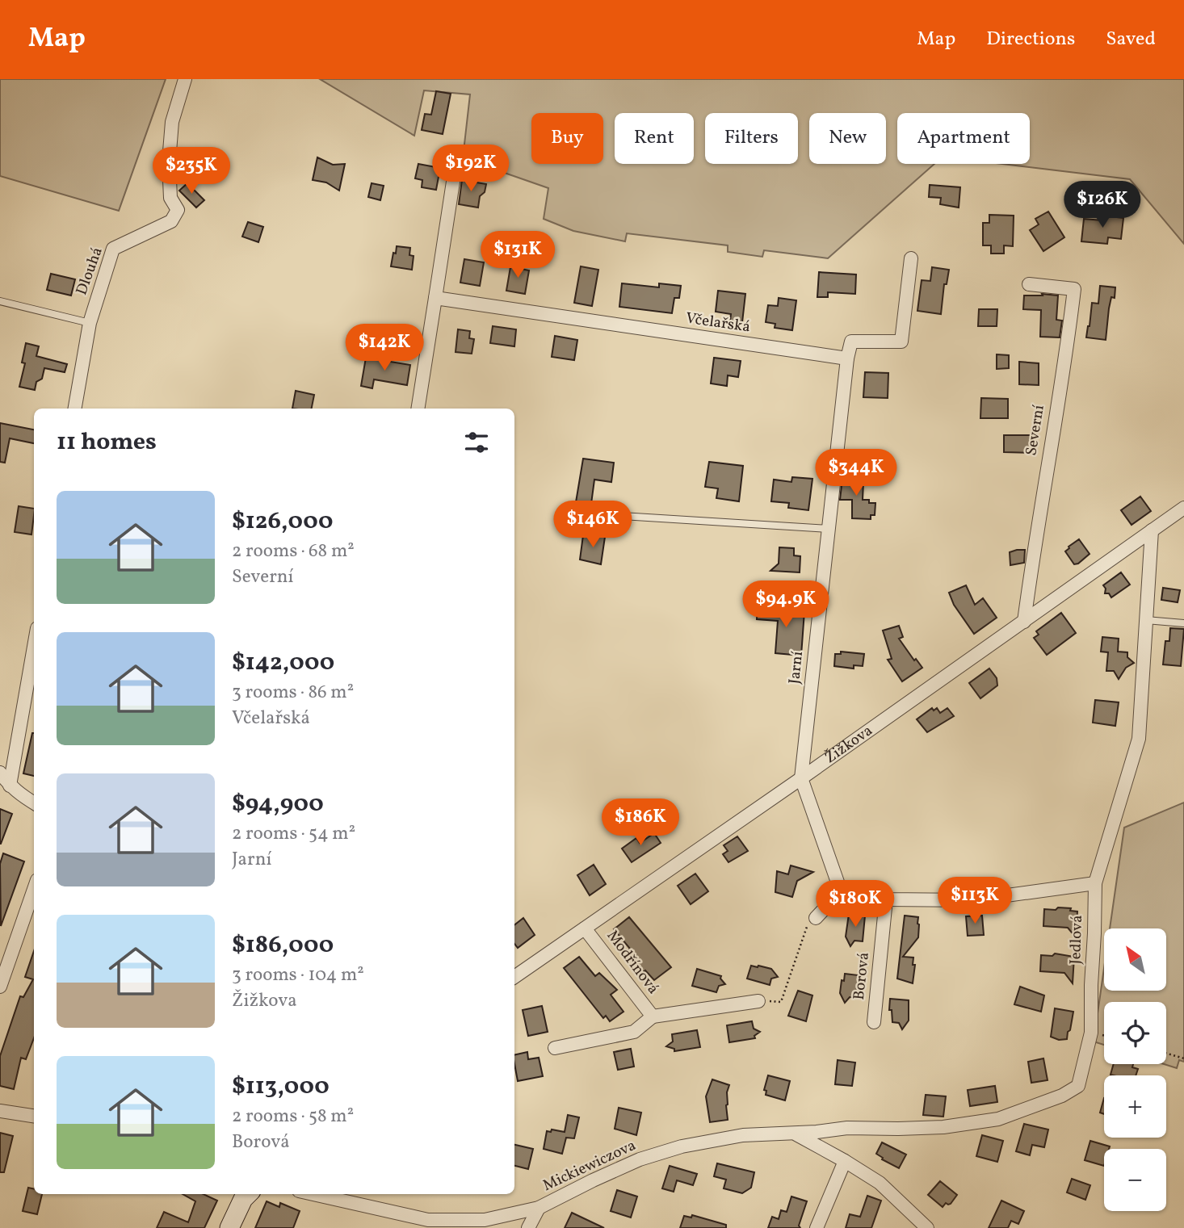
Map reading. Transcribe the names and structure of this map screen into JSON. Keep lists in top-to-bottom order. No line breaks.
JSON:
{"streets":{"street":["Dlouhá","Včelařská","Severní","Jarní","Žižkova","Jedlová","Modřínová","Borová","Mickiewiczova"]},"crossings":[["Včelařská","Jarní"],["Severní","Žižkova"],["Jarní","Žižkova"],["Žižkova","Jedlová"],["Žižkova","Modřínová"],["Jedlová","Mickiewiczova"]],"north":"top left","page":{"header":"Map","nav":["Map","Directions","Saved"],"chip":["Buy","Rent","Filters","New","Apartment"],"price":["$192K","$235K","$126K","$131K","$142K","$344K","$146K","$94.9K","$186K","$113K","$180K"],"heading":"11 homes","list":[{"name":"$126,000","note":"2 rooms · 68 m² · Severní"},{"name":"$142,000","note":"3 rooms · 86 m² · Včelařská"},{"name":"$94,900","note":"2 rooms · 54 m² · Jarní"},{"name":"$186,000","note":"3 rooms · 104 m² · Žižkova"},{"name":"$113,000","note":"2 rooms · 58 m² · Borová"}],"map_buttons":["+","−"]}}
